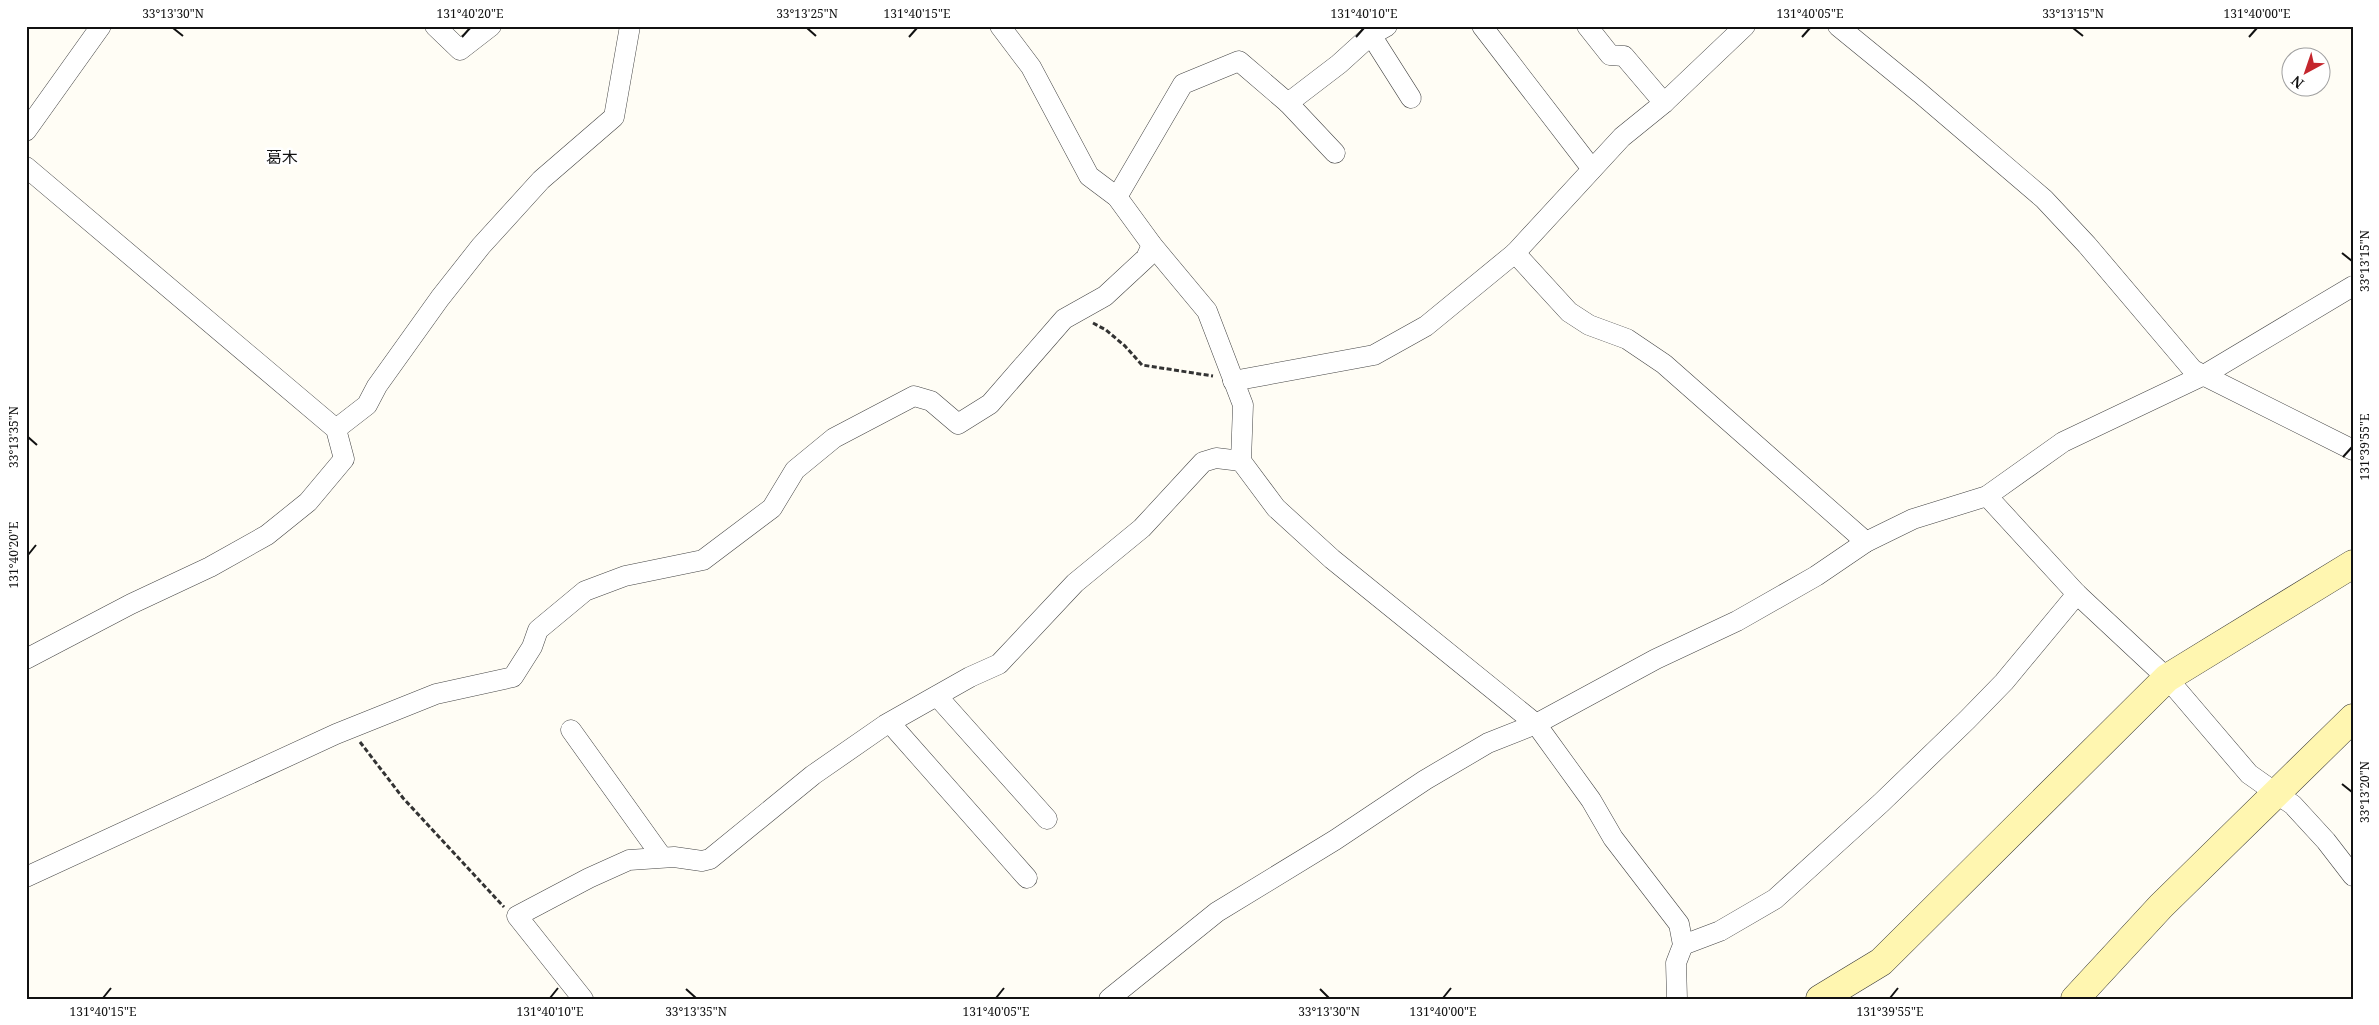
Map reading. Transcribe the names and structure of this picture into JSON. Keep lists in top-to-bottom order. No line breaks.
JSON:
{"districts":["葛木"],"north":"bottom left","coordinates":["33°13'30\"N","131°40'20\"E","33°13'25\"N","131°40'15\"E","131°40'10\"E","131°40'05\"E","33°13'15\"N","131°40'00\"E","33°13'35\"N","131°39'55\"E","33°13'20\"N"]}
